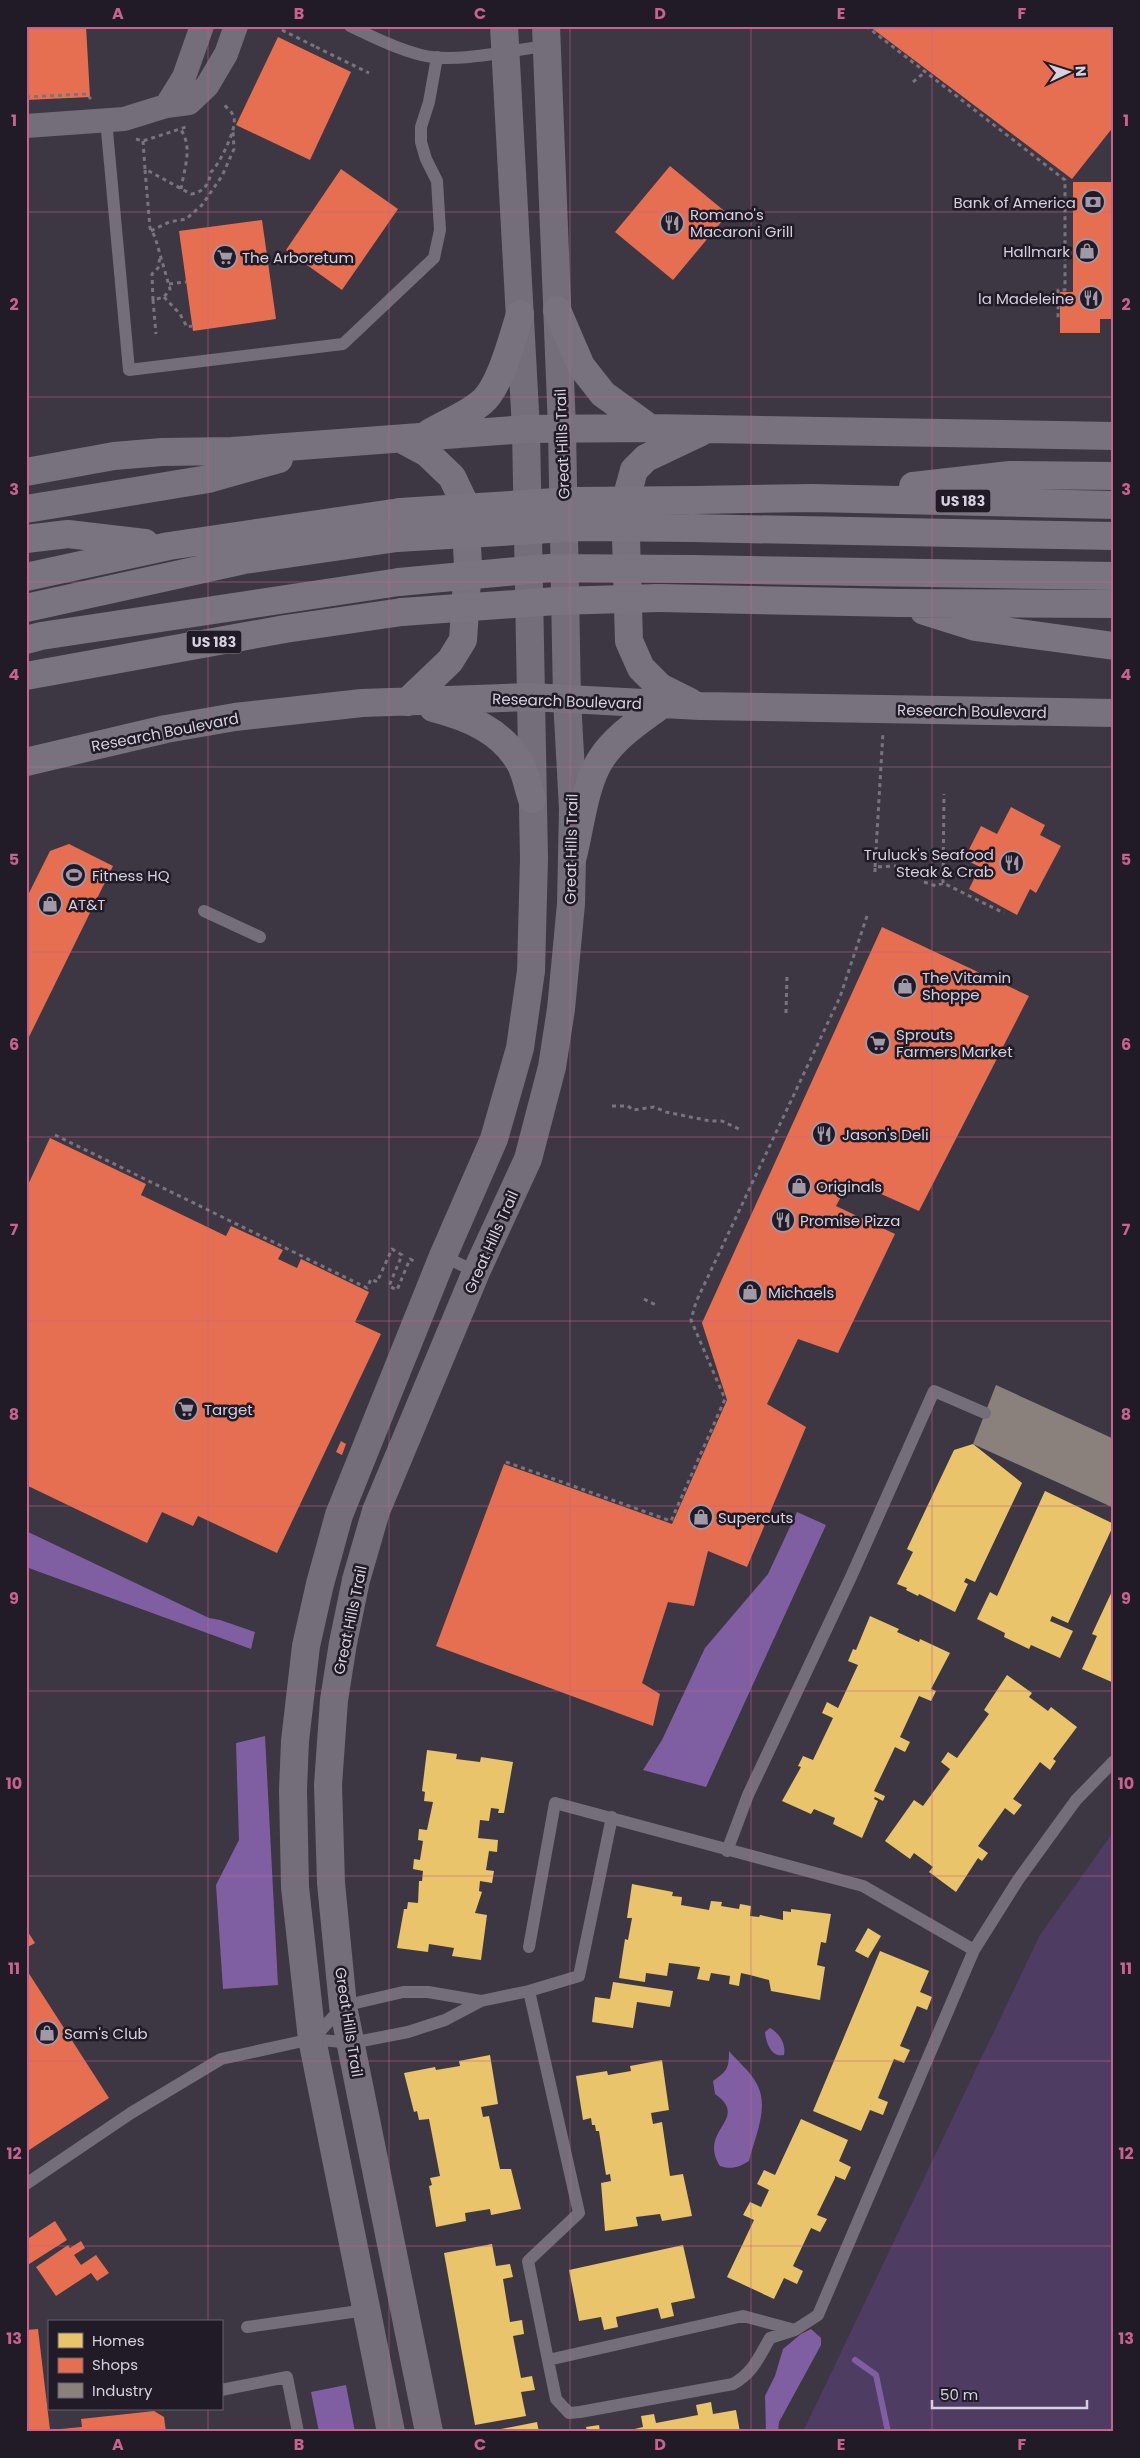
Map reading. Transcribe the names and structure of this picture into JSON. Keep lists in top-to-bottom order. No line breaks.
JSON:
{"streets":{"highway":["US 183"],"main road":["Research Boulevard"],"street":["Great Hills Trail"]},"crossings":[["Great Hills Trail","Research Boulevard"]],"places":{"bank":["Bank of America"],"restaurant":["Romano's Macaroni Grill","la Madeleine","Truluck's Seafood Steak & Crab","Jason's Deli","Promise Pizza"],"shop":["Hallmark","AT&T","The Vitamin Shoppe","Originals","Michaels","Supercuts","Sam's Club"],"supermarket":["The Arboretum","Sprouts Farmers Market","Target"],"sports":["Fitness HQ"]},"legend":["Homes","Shops","Industry"],"scale_bar":"50 m","north":"right","grid":{"columns":["A","B","C","D","E","F"],"rows":["1","2","3","4","5","6","7","8","9","10","11","12","13"]}}
